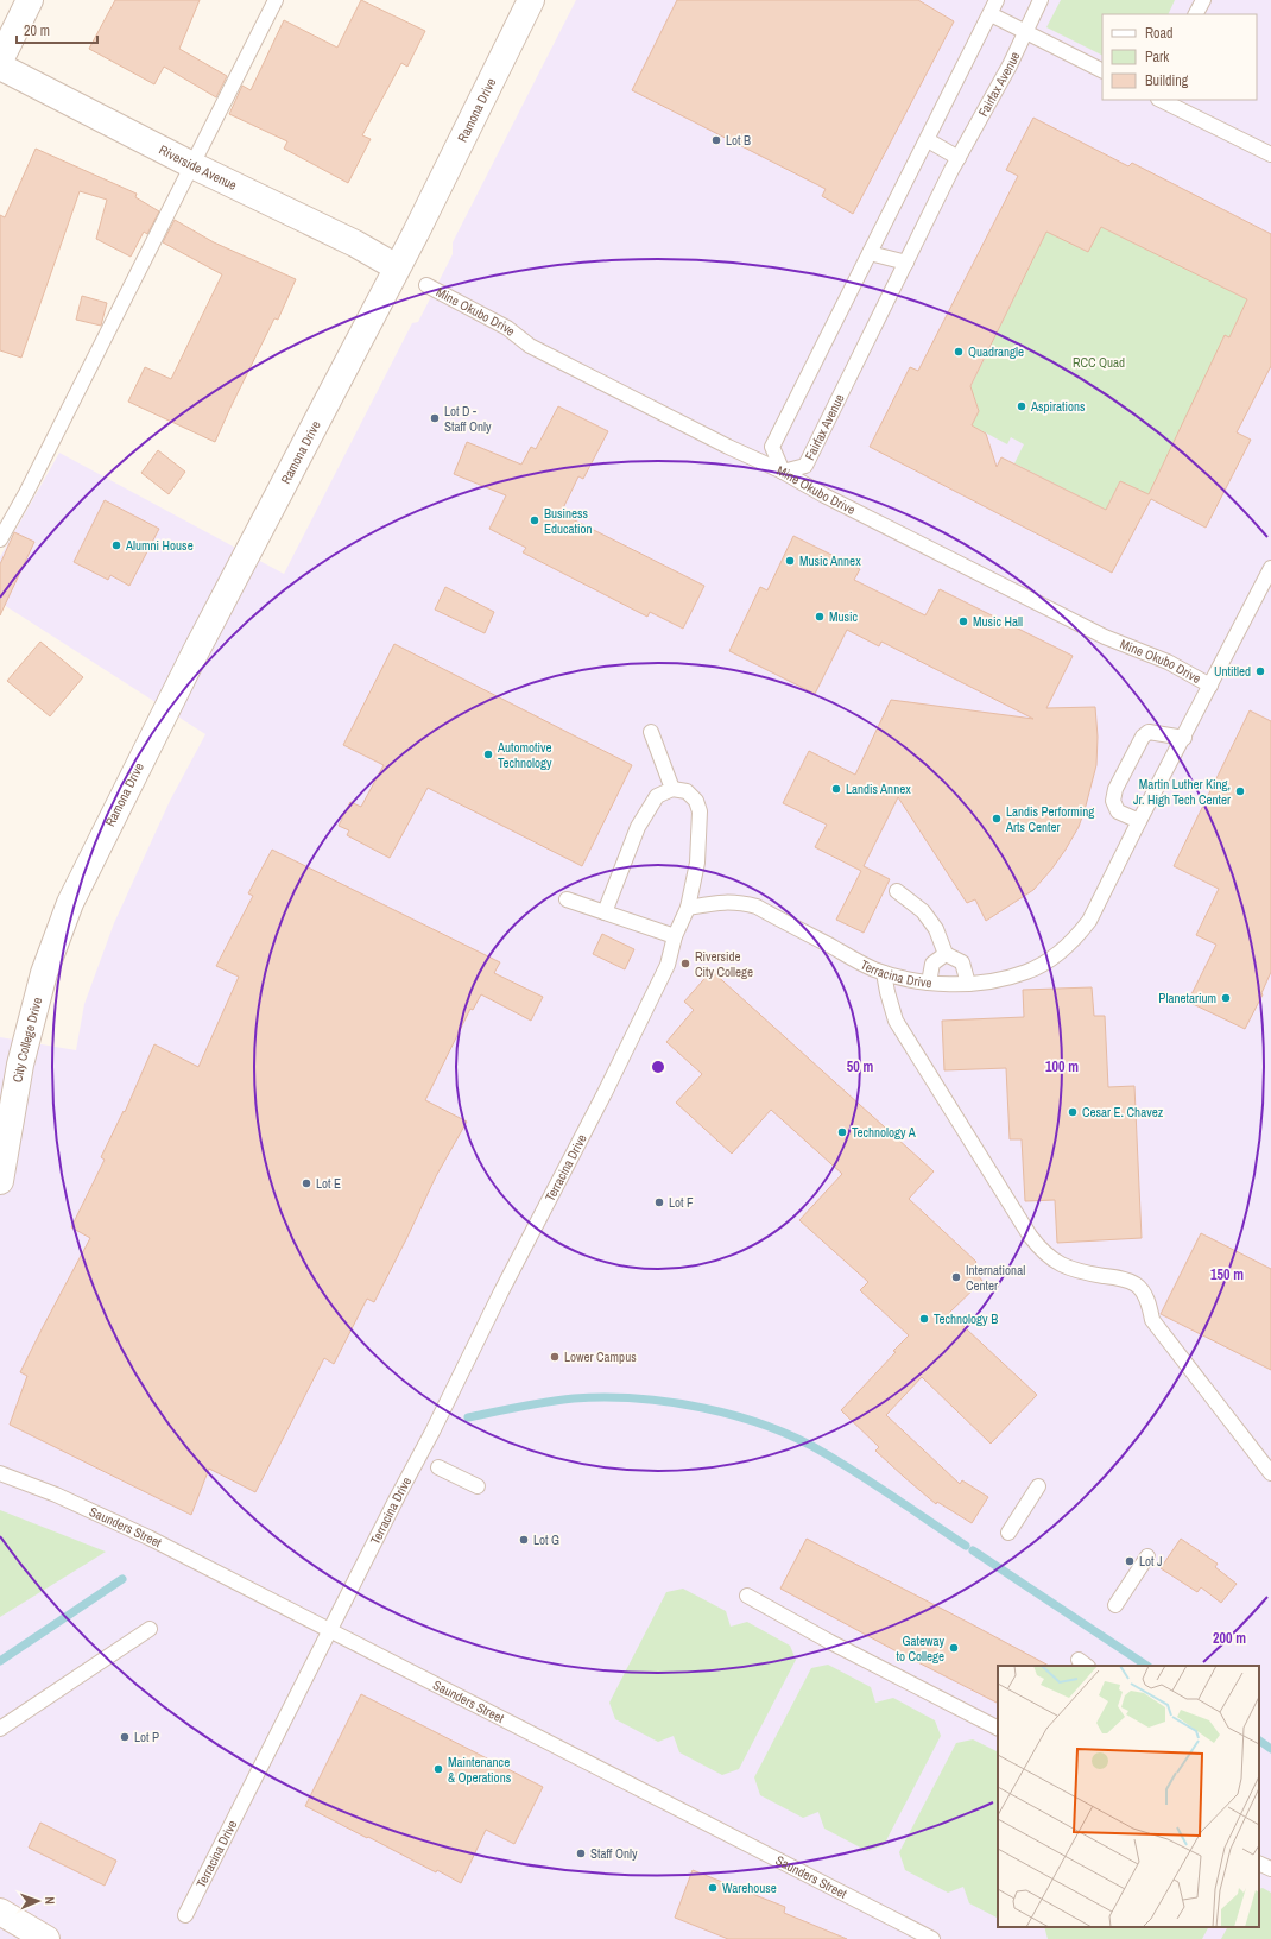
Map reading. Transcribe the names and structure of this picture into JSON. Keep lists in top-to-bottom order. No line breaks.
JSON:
{"streets":{"street":["Ramona Drive","Riverside Avenue","City College Drive"],"lane":["Fairfax Avenue","Mine Okubo Drive","Terracina Drive","Saunders Street"]},"crossings":[["Fairfax Avenue","Mine Okubo Drive"],["Ramona Drive","Riverside Avenue"],["Ramona Drive","City College Drive"],["Mine Okubo Drive","Terracina Drive"],["Terracina Drive","Saunders Street"]],"parks":["RCC Quad"],"places":["Lot B","Quadrangle","Aspirations","Lot D - Staff Only","Business Education","Alumni House","Music Annex","Music","Music Hall","Untitled","Automotive Technology","Landis Annex","Martin Luther King, Jr. High Tech Center","Landis Performing Arts Center","Riverside City College","Planetarium","Cesar E. Chavez","Technology A","Lot E","Lot F","International Center","Technology B","Lower Campus","Lot G","Lot J","Gateway to College","Lot P","Maintenance & Operations","Staff Only","Warehouse"],"legend":["Road","Park","Building"],"scale_bar":"20 m","north":"right","rings":["50 m","100 m","150 m","200 m"]}
